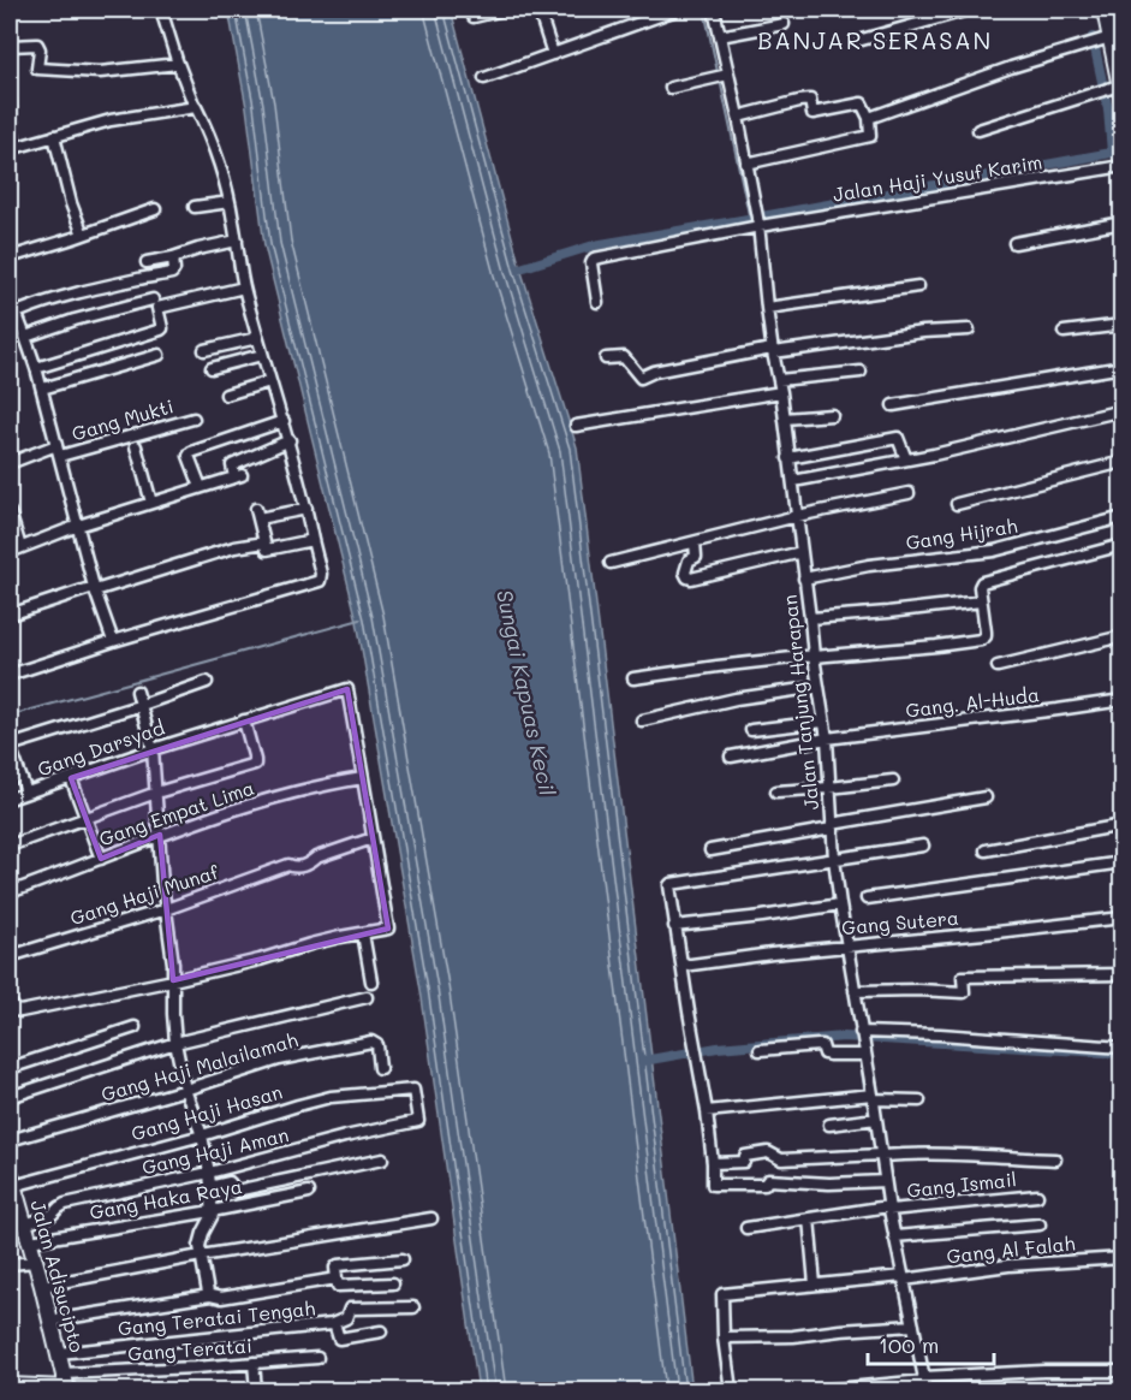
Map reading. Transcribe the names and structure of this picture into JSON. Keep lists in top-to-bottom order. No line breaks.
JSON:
{"streets":{"main road":["Jalan Adisucipto"],"street":["Jalan Haji Yusuf Karim","Gang Mukti","Gang Hijrah","Jalan Tanjung Harapan","Gang. Al-Huda","Gang Darsyad","Gang Empat Lima","Gang Haji Munaf","Gang Sutera","Gang Haji Malailamah","Gang Haji Hasan","Gang Haji Aman","Gang Ismail","Gang Haka Raya","Gang Al Falah","Gang Teratai Tengah","Gang Teratai"]},"crossings":[["Jalan Haji Yusuf Karim","Jalan Tanjung Harapan"],["Gang Hijrah","Jalan Tanjung Harapan"],["Jalan Tanjung Harapan","Gang. Al-Huda"],["Jalan Tanjung Harapan","Gang Sutera"],["Jalan Tanjung Harapan","Gang Ismail"],["Jalan Tanjung Harapan","Gang Al Falah"],["Gang Darsyad","Gang Empat Lima"],["Gang Haji Hasan","Gang Haji Aman"],["Gang Haji Hasan","Jalan Adisucipto"],["Gang Haji Aman","Jalan Adisucipto"],["Gang Haka Raya","Jalan Adisucipto"],["Jalan Adisucipto","Gang Teratai Tengah"],["Jalan Adisucipto","Gang Teratai"]],"districts":["BANJAR SERASAN"],"water":["Sungai Kapuas Kecil"],"scale_bar":"100 m"}
